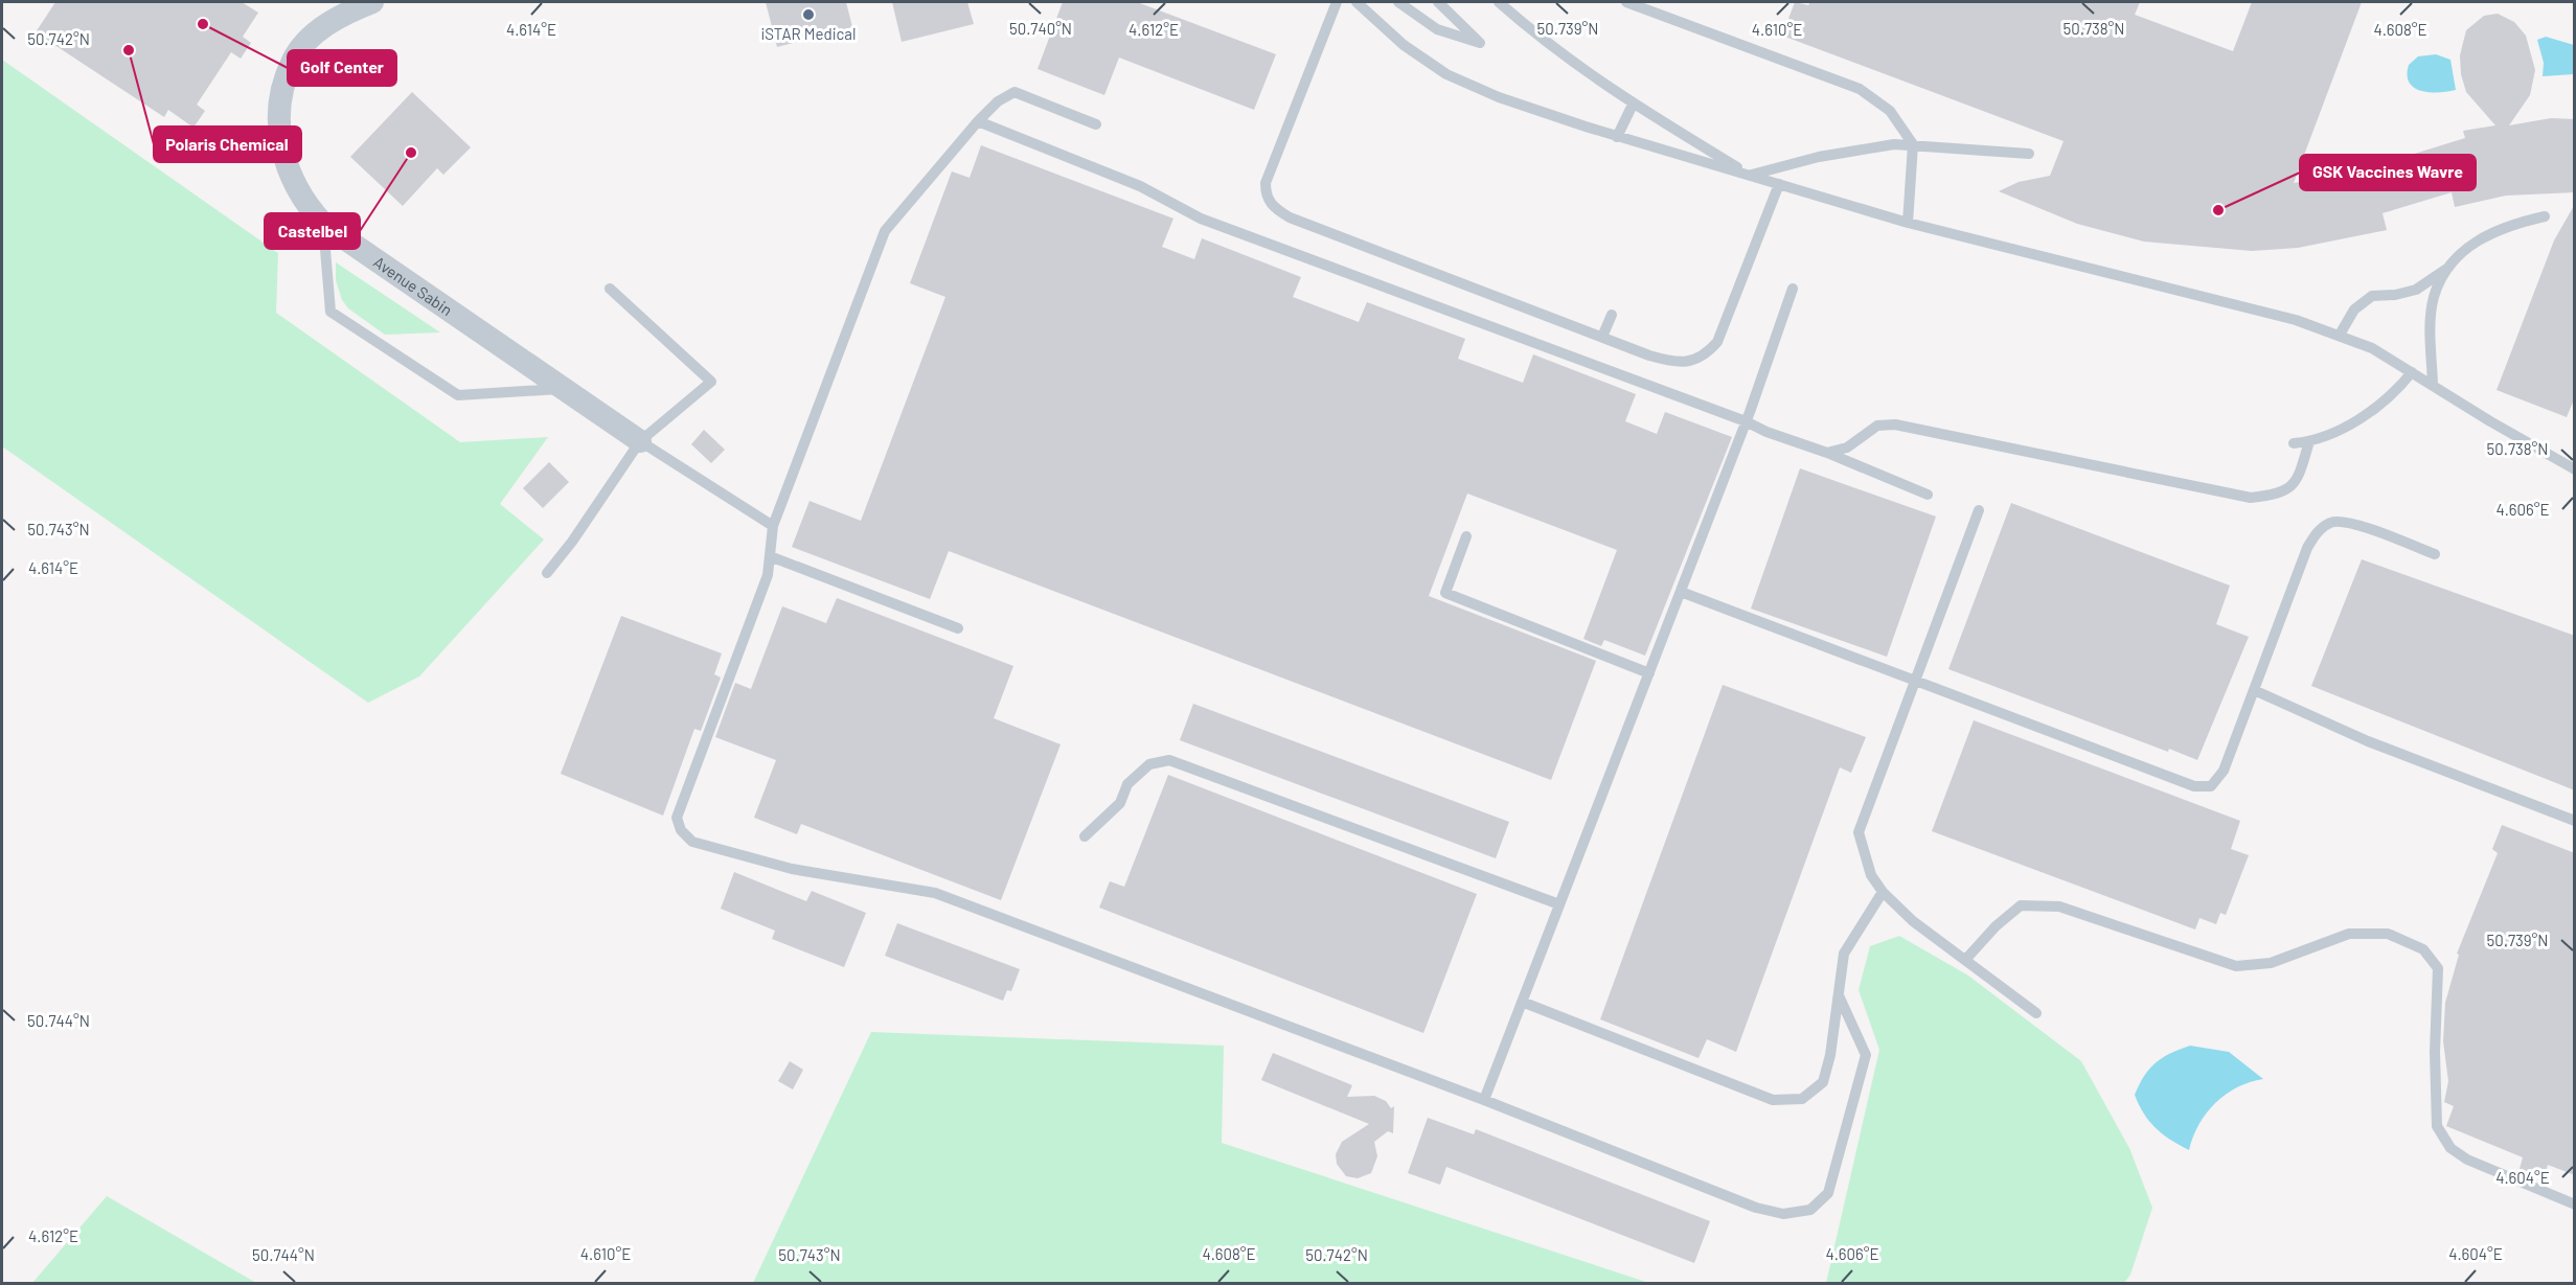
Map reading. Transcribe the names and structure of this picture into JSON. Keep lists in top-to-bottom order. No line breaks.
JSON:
{"streets":{"street":["Avenue Sabin"]},"places":["iSTAR Medical","Golf Center","Polaris Chemical","Castelbel","GSK Vaccines Wavre"],"coordinates":["50.740°N","50.739°N","50.738°N","4.614°E","4.612°E","4.610°E","4.608°E","50.742°N","4.606°E","50.743°N","50.744°N","4.604°E"]}
